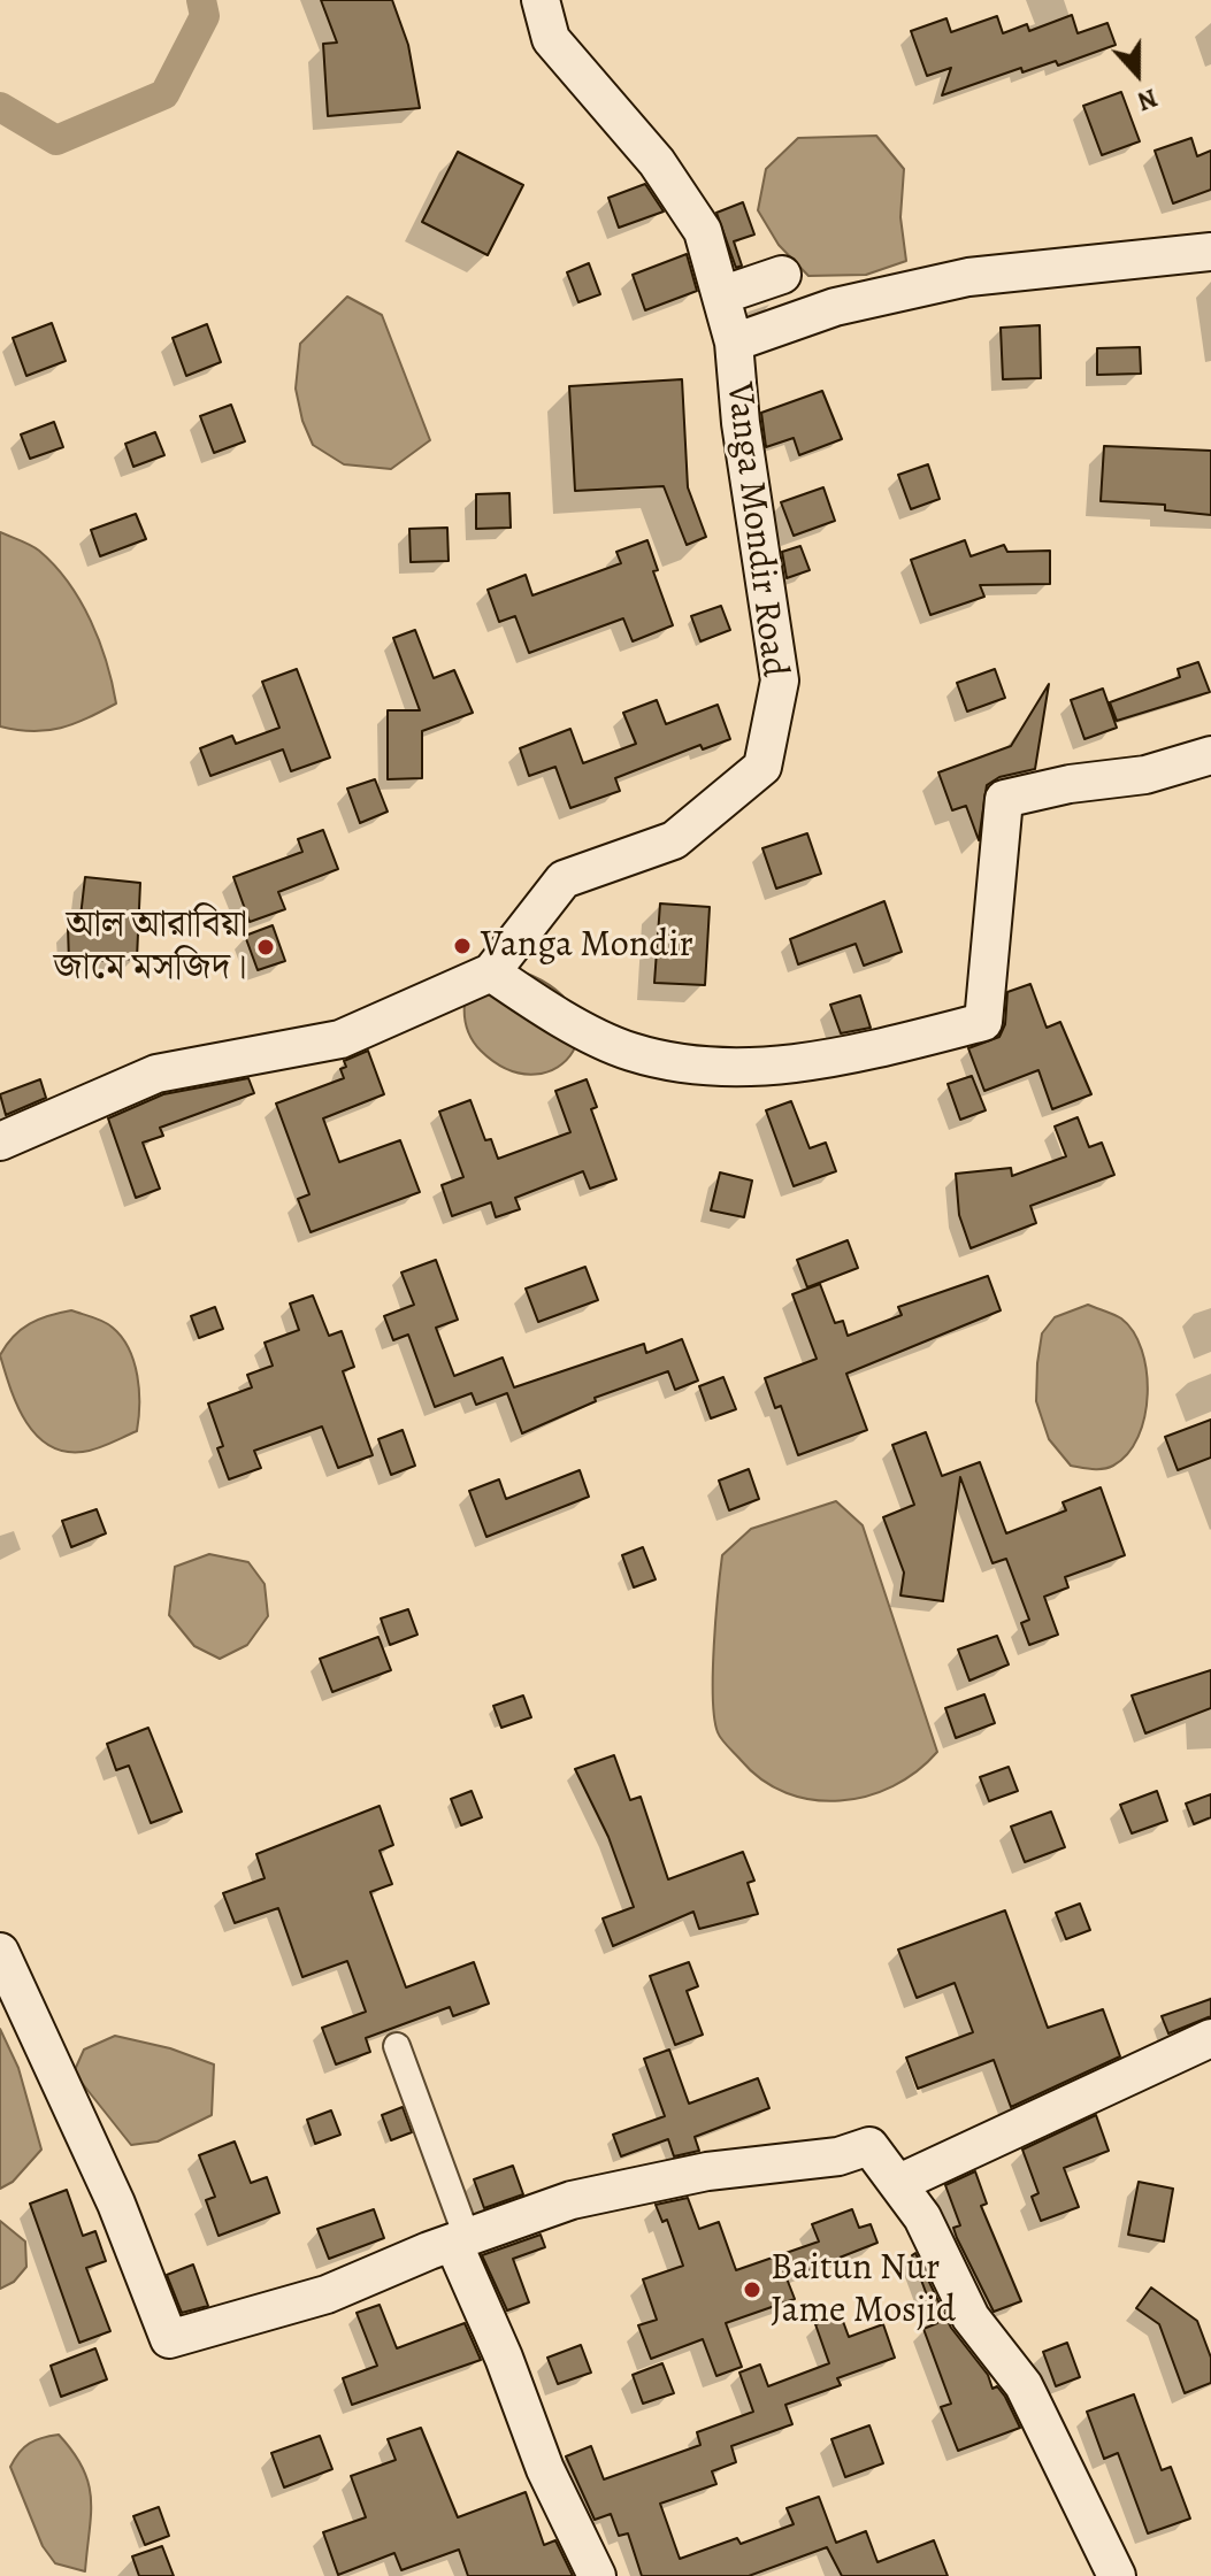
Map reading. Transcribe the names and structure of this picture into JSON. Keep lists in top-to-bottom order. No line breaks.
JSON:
{"streets":{"street":["Vanga Mondir Road"]},"places":["Vanga Mondir","আল আরাবিয়া জামে মসজিদ।","Baitun Nur Jame Mosjid"],"north":"bottom"}
